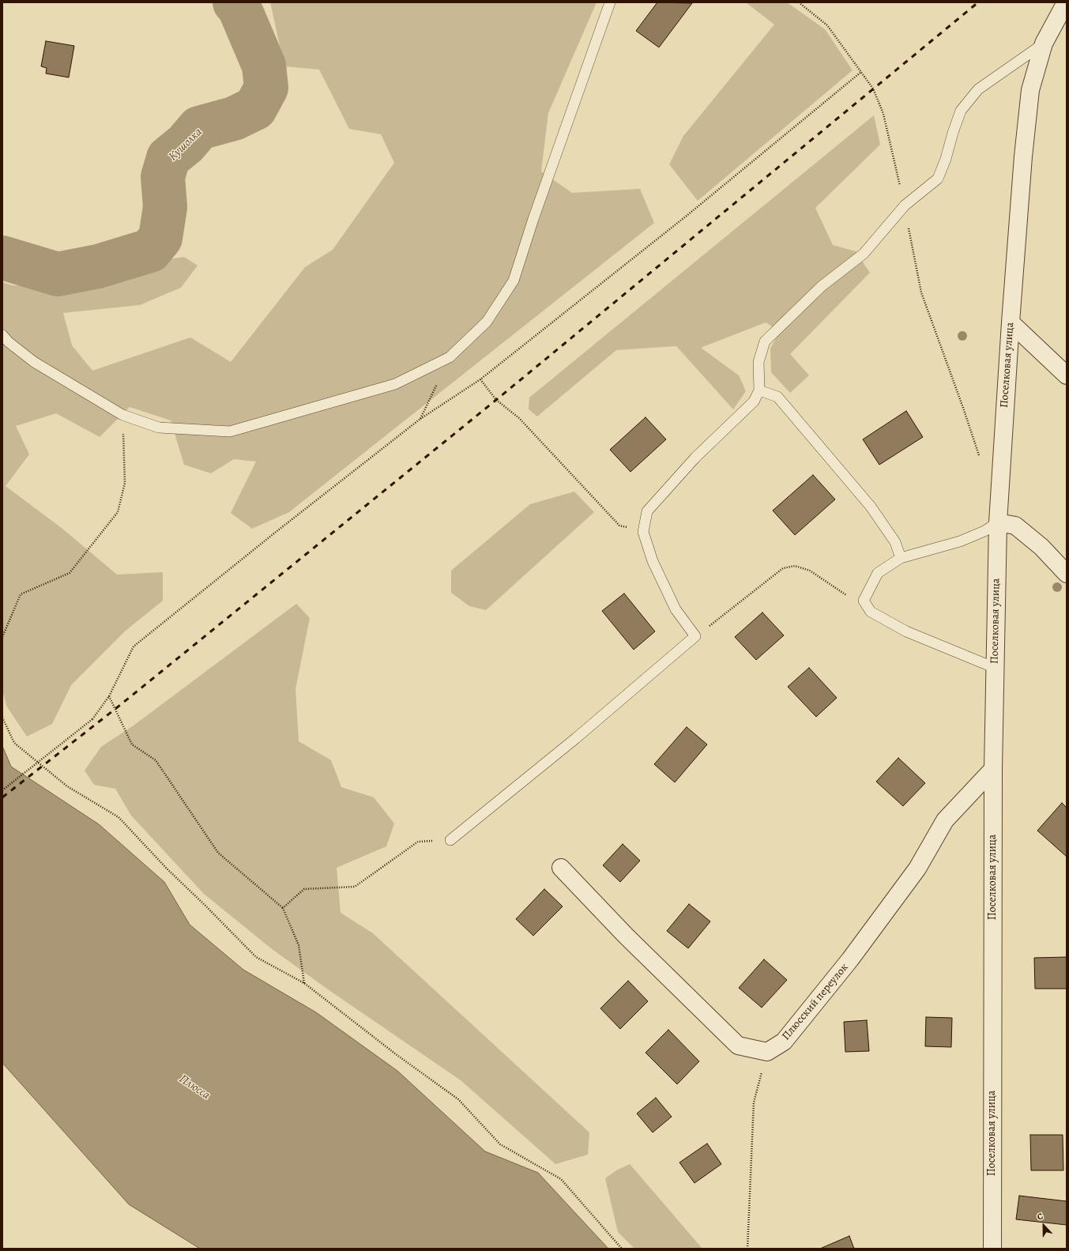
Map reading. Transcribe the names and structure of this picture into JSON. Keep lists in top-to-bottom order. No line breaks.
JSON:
{"streets":{"street":["Поселковая улица","Плюсский переулок"]},"crossings":[["Поселковая улица","Плюсский переулок"]],"water":["Кушолка","Плюсса"],"north":"top"}
